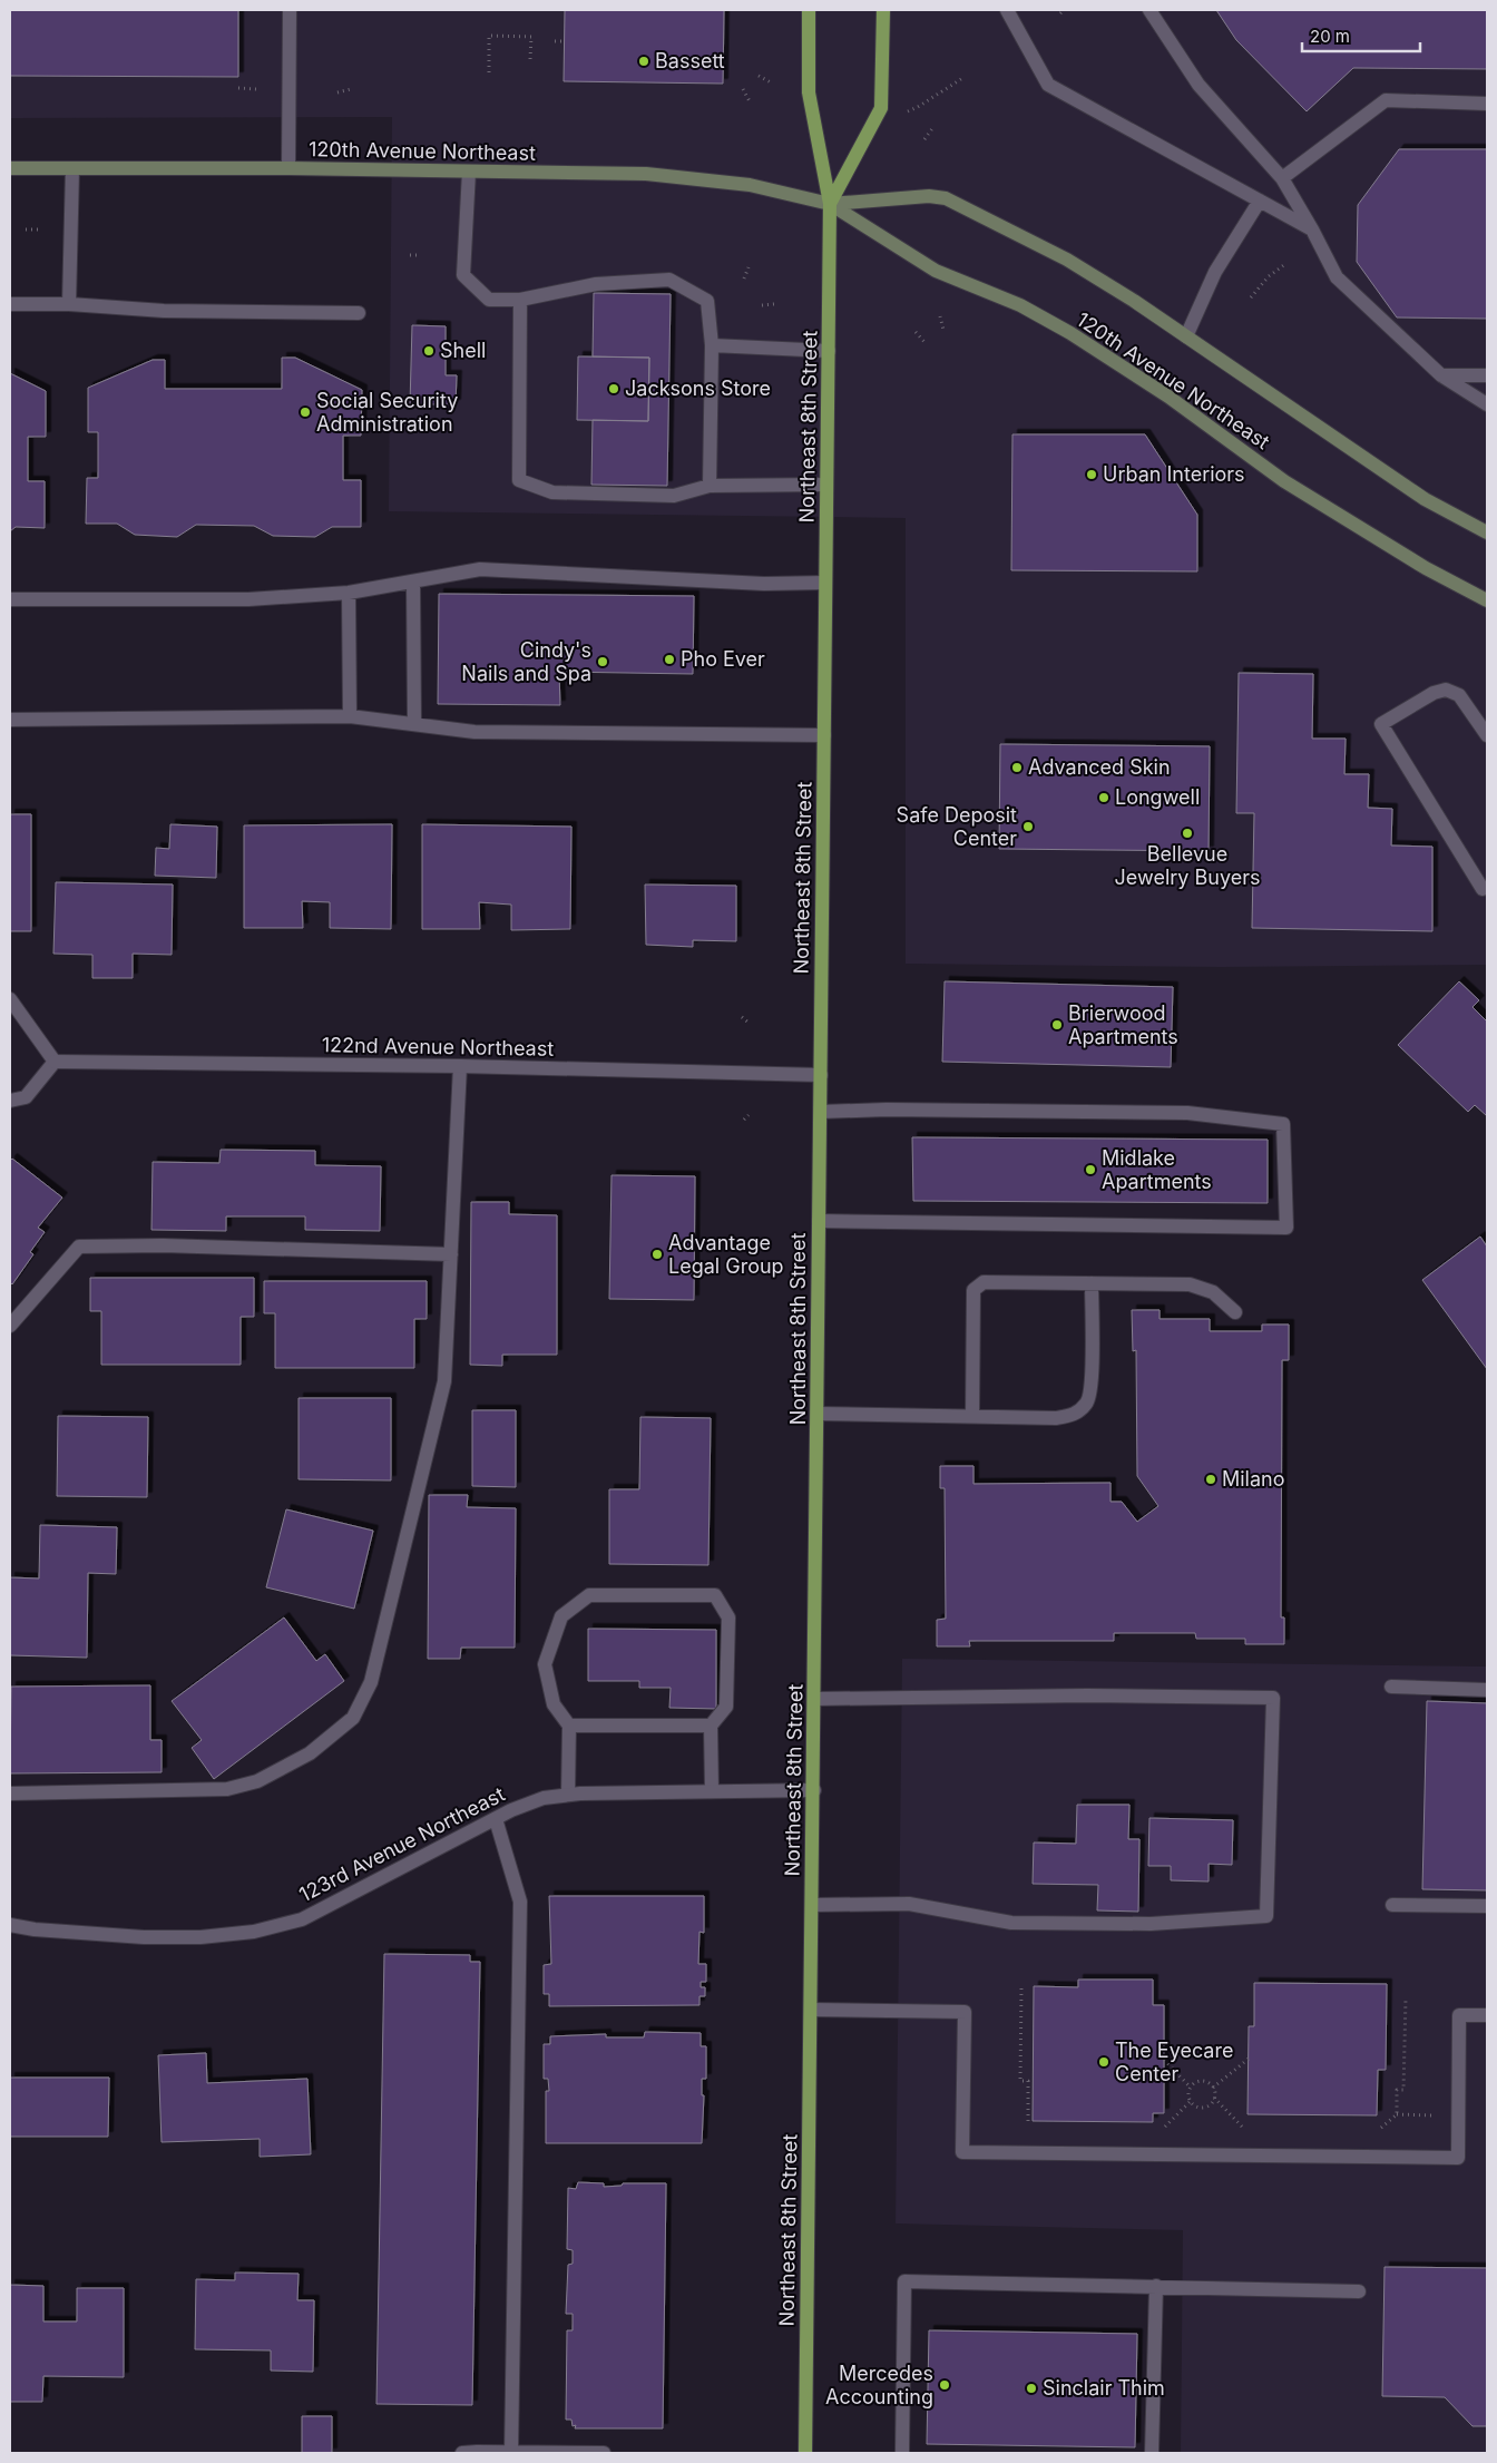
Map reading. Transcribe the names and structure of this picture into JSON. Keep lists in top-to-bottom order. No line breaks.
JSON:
{"streets":{"main road":["120th Avenue Northeast","Northeast 8th Street"],"street":["122nd Avenue Northeast","123rd Avenue Northeast"]},"crossings":[["120th Avenue Northeast","Northeast 8th Street"],["Northeast 8th Street","122nd Avenue Northeast"],["Northeast 8th Street","123rd Avenue Northeast"]],"places":["Bassett","Shell","Jacksons Store","Social Security Administration","Urban Interiors","Pho Ever","Cindy's Nails and Spa","Advanced Skin","Longwell","Safe Deposit Center","Bellevue Jewelry Buyers","Brierwood Apartments","Midlake Apartments","Advantage Legal Group","Milano","The Eyecare Center","Mercedes Accounting","Sinclair Thim"],"scale_bar":"20 m"}
